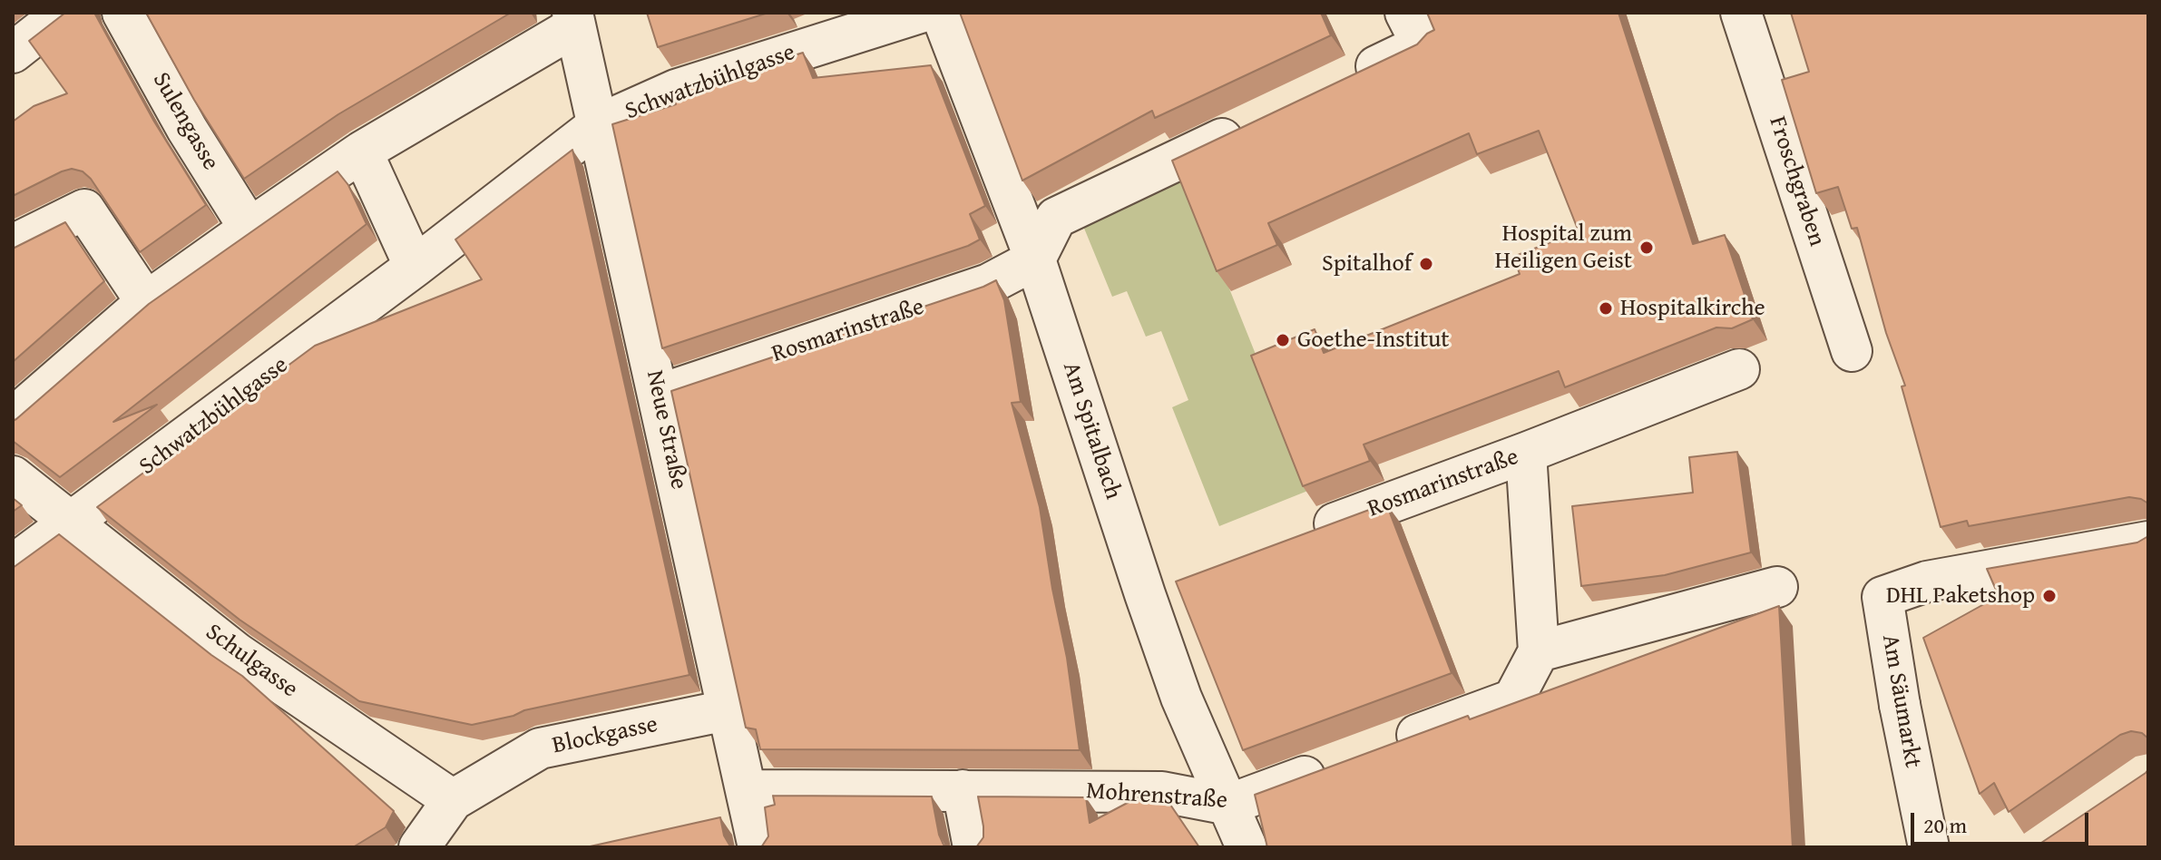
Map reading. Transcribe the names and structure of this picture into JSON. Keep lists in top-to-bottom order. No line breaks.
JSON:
{"streets":{"street":["Schwatzbühlgasse","Sulengasse","Froschgraben","Rosmarinstraße","Neue Straße","Am Spitalbach","Schulgasse","Am Säumarkt","Blockgasse","Mohrenstraße"]},"crossings":[["Schwatzbühlgasse","Neue Straße"],["Schwatzbühlgasse","Schulgasse"],["Rosmarinstraße","Neue Straße"],["Rosmarinstraße","Am Spitalbach"],["Neue Straße","Blockgasse"],["Neue Straße","Mohrenstraße"],["Am Spitalbach","Mohrenstraße"],["Schulgasse","Blockgasse"]],"places":["Hospital zum Heiligen Geist","Spitalhof","Hospitalkirche","Goethe-Institut","DHL Paketshop"],"scale_bar":"20 m"}
